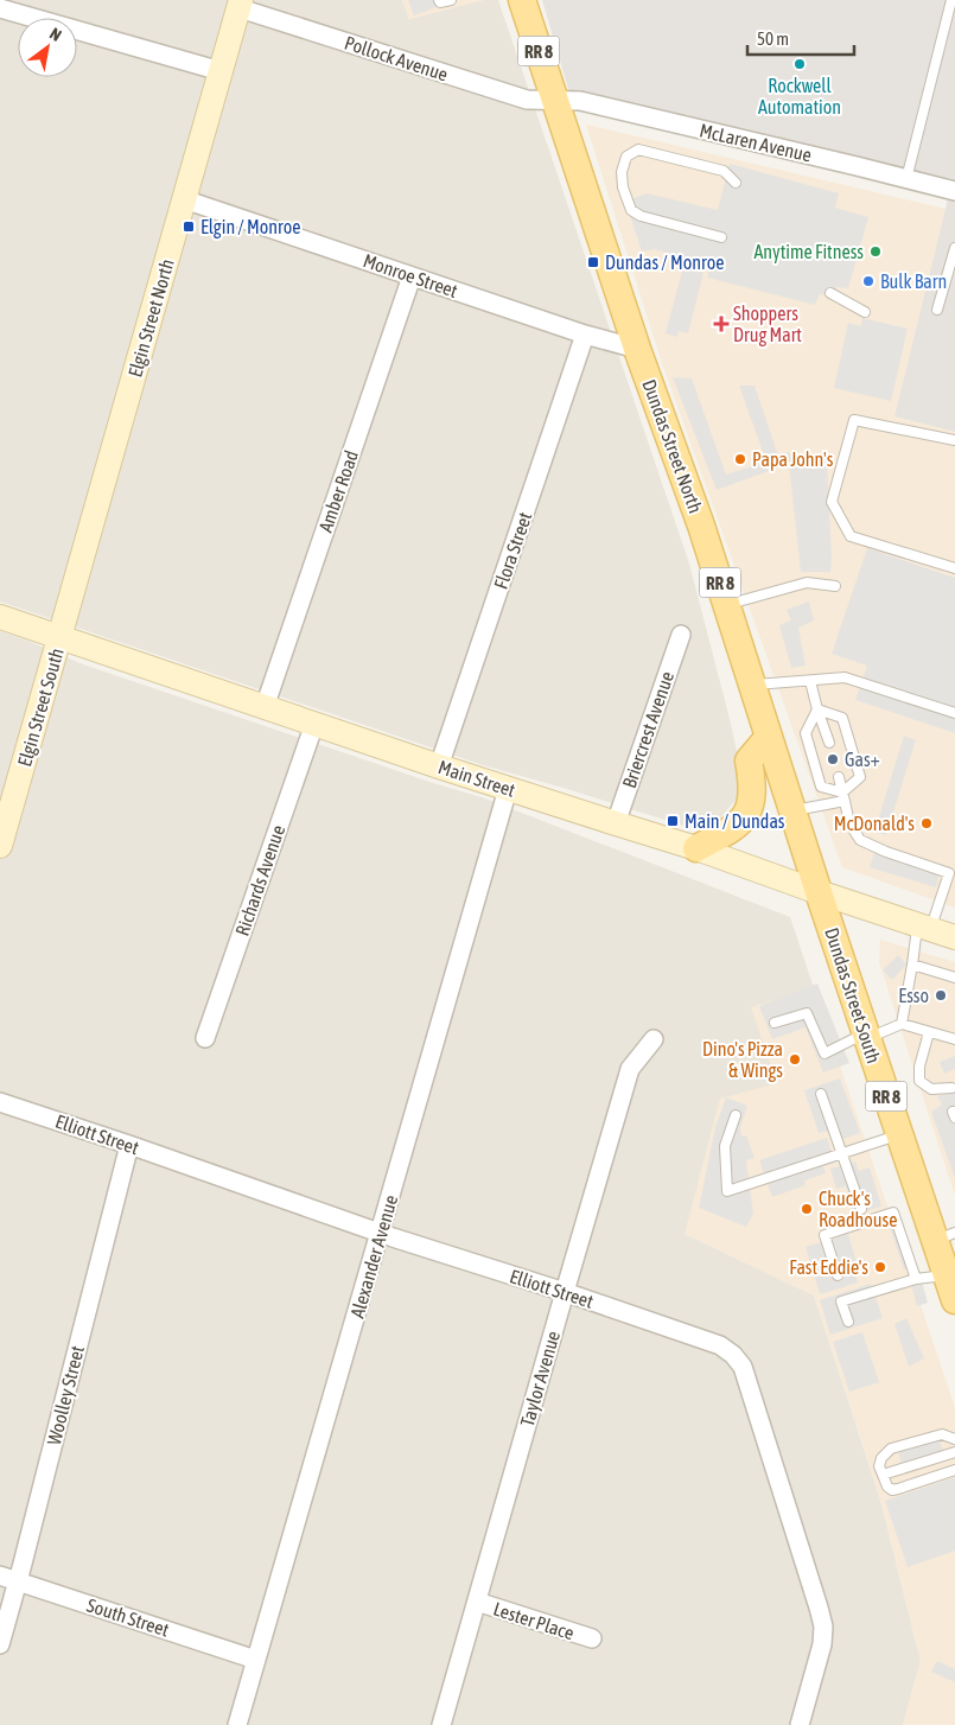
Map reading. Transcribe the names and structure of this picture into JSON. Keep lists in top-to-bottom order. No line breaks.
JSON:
{"streets":{"main road":["RR 8","Elgin Street North","Dundas Street North","Elgin Street South","Main Street","Dundas Street South"],"street":["Pollock Avenue","McLaren Avenue","Monroe Street","Amber Road","Flora Street","Briercrest Avenue","Richards Avenue","Elliott Street","Alexander Avenue","Taylor Avenue","Woolley Street","South Street","Lester Place"]},"crossings":[["Pollock Avenue","McLaren Avenue"],["Pollock Avenue","Elgin Street North"],["Pollock Avenue","Dundas Street North"],["McLaren Avenue","Dundas Street North"],["Monroe Street","Elgin Street North"],["Monroe Street","Dundas Street North"],["Monroe Street","Amber Road"],["Monroe Street","Flora Street"],["Elgin Street North","Elgin Street South"],["Elgin Street North","Main Street"],["Dundas Street North","Main Street"],["Dundas Street North","Dundas Street South"],["Amber Road","Main Street"],["Flora Street","Main Street"],["Elgin Street South","Main Street"],["Briercrest Avenue","Main Street"],["Main Street","Richards Avenue"],["Main Street","Dundas Street South"],["Main Street","Alexander Avenue"],["Elliott Street","Alexander Avenue"],["Elliott Street","Taylor Avenue"],["Elliott Street","Woolley Street"],["Alexander Avenue","South Street"],["Taylor Avenue","Lester Place"],["Woolley Street","South Street"]],"places":{"other":["Rockwell Automation","Anytime Fitness","Bulk Barn","Papa John's","Gas+","McDonald's","Esso","Dino's Pizza & Wings","Chuck's Roadhouse","Fast Eddie's"],"transit":["Elgin / Monroe","Dundas / Monroe","Main / Dundas"],"health":["Shoppers Drug Mart"]},"scale_bar":"50 m","north":"top right"}
